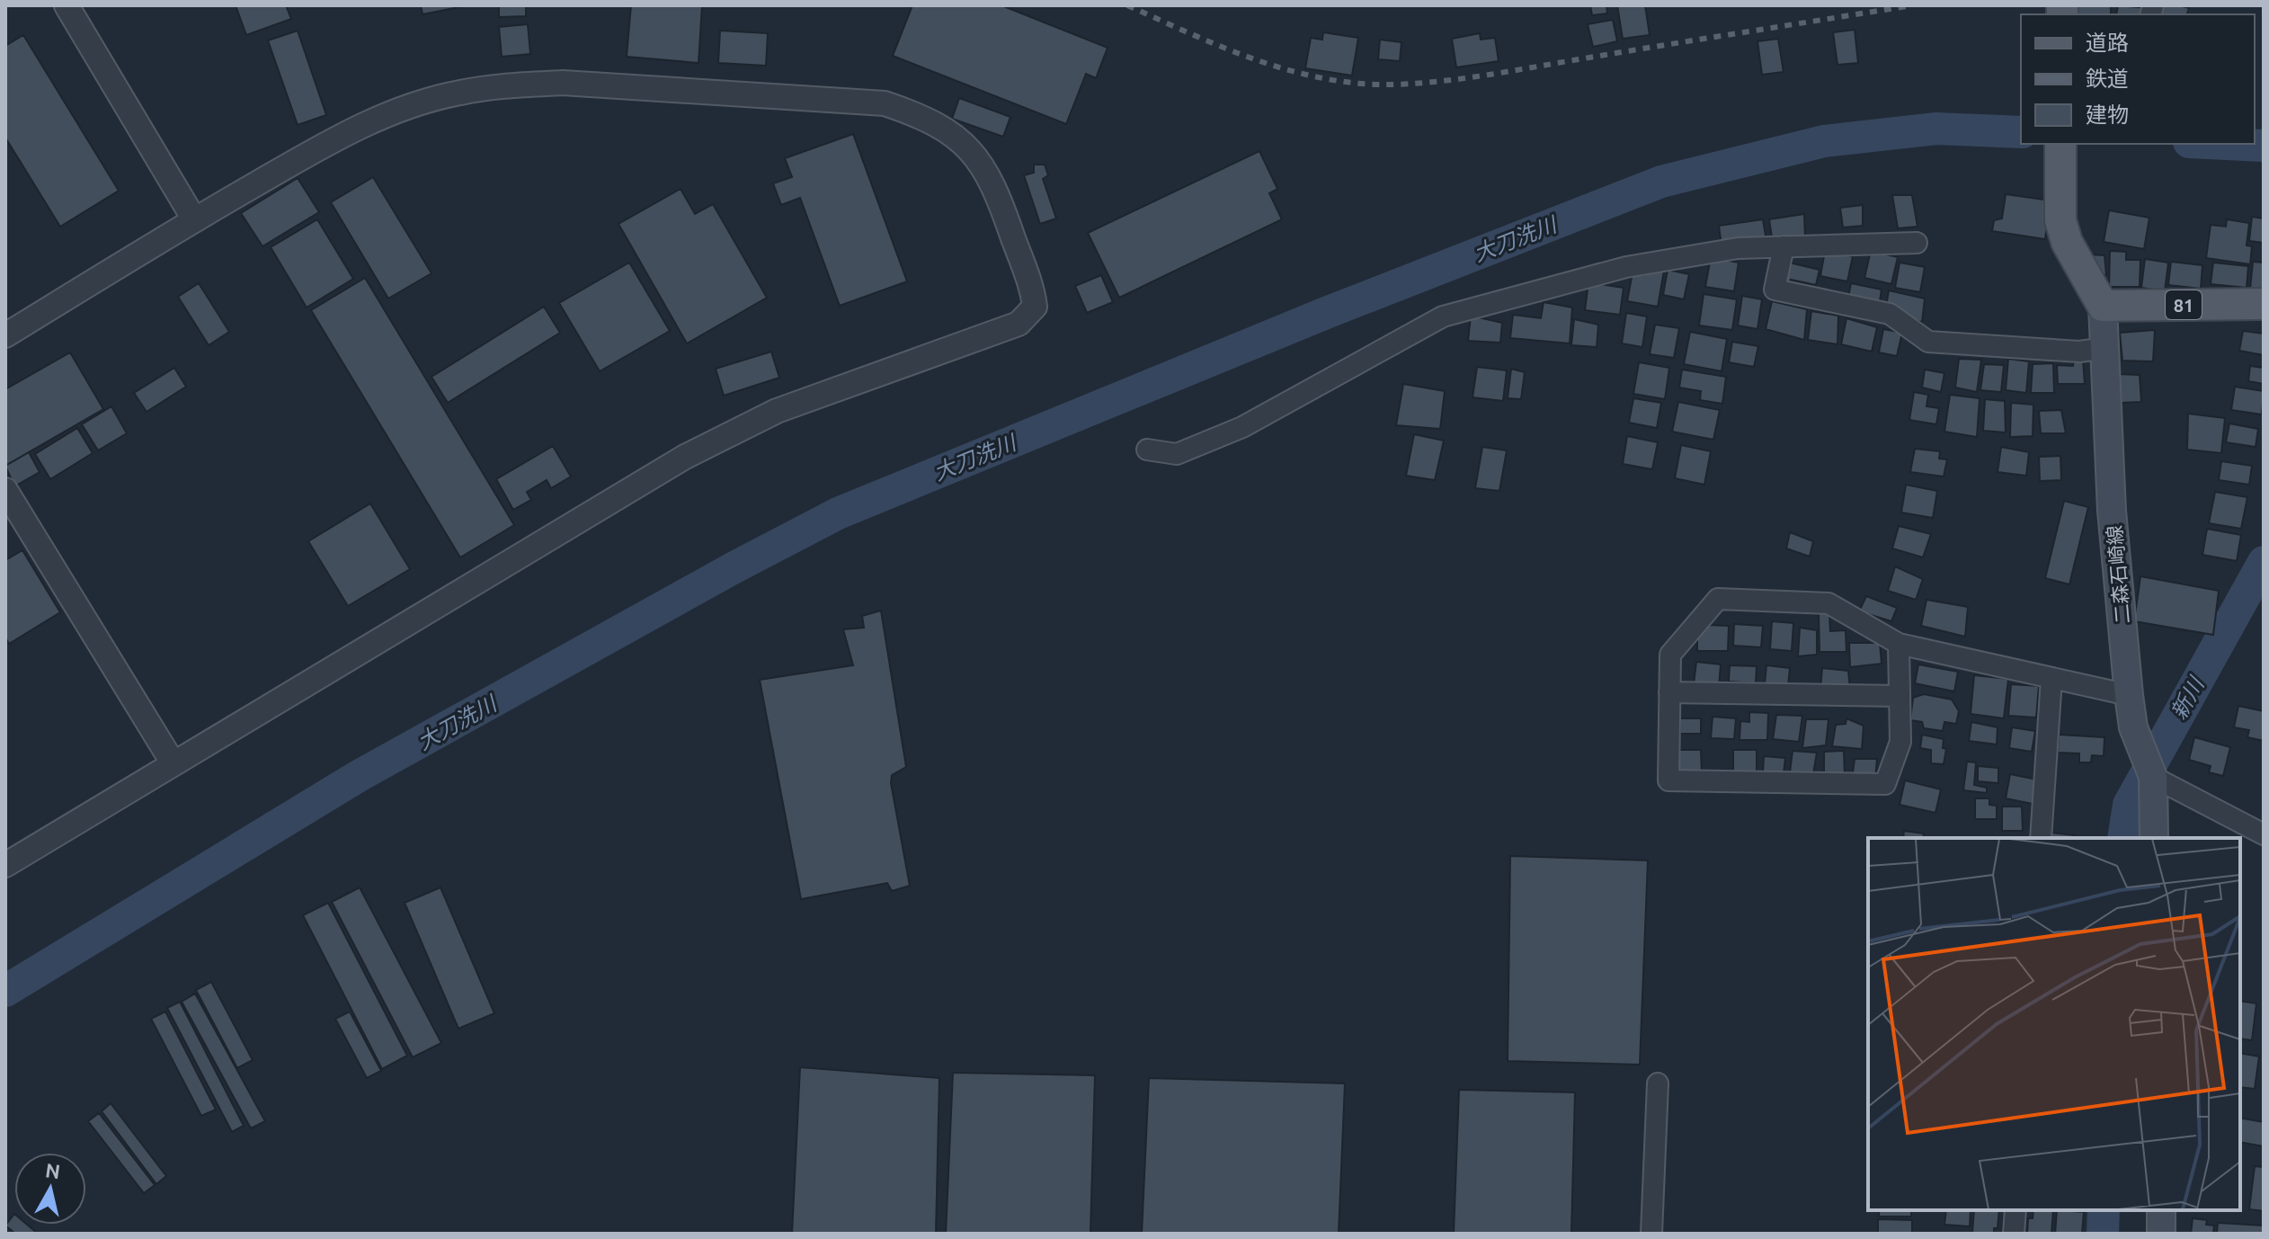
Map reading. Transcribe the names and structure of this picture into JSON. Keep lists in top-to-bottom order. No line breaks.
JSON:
{"streets":{"main road":["81","二森石崎線"]},"crossings":[["81","二森石崎線"]],"water":["大刀洗川","新川"],"legend":["道路","鉄道","建物"],"north":"top"}
